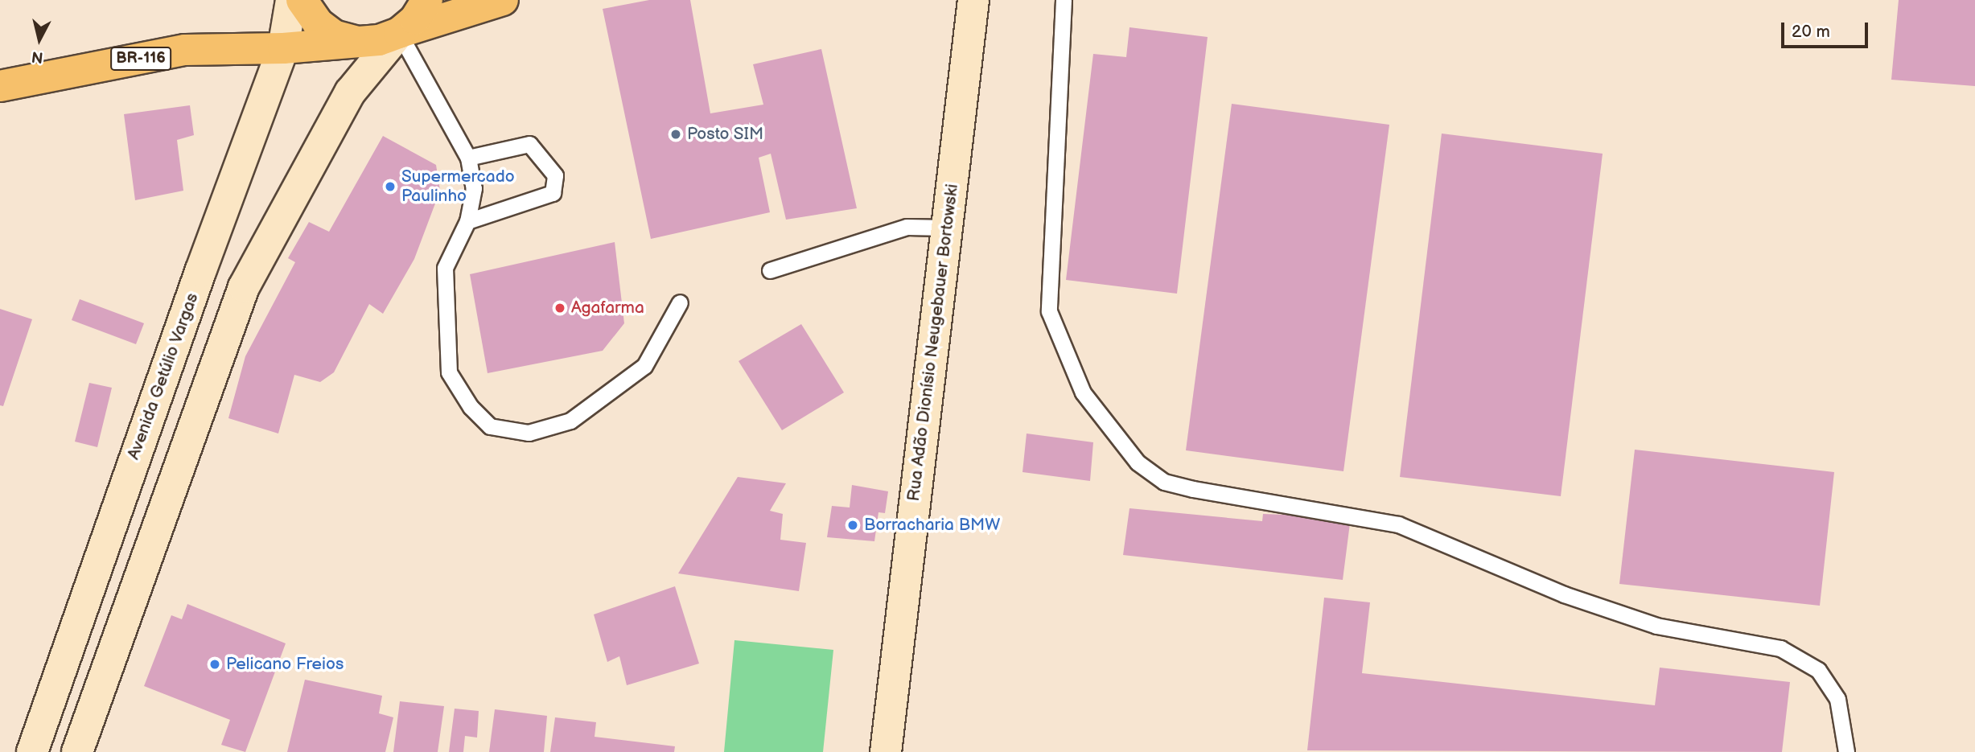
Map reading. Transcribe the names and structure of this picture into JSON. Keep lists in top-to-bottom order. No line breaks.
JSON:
{"streets":{"main road":["BR-116","Rua Adão Dionísio Neugebauer Bortowski","Avenida Getúlio Vargas"]},"crossings":[["BR-116","Avenida Getúlio Vargas"]],"places":["Posto SIM","Supermercado Paulinho","Agafarma","Borracharia BMW","Pelicano Freios"],"scale_bar":"20 m","north":"bottom"}
